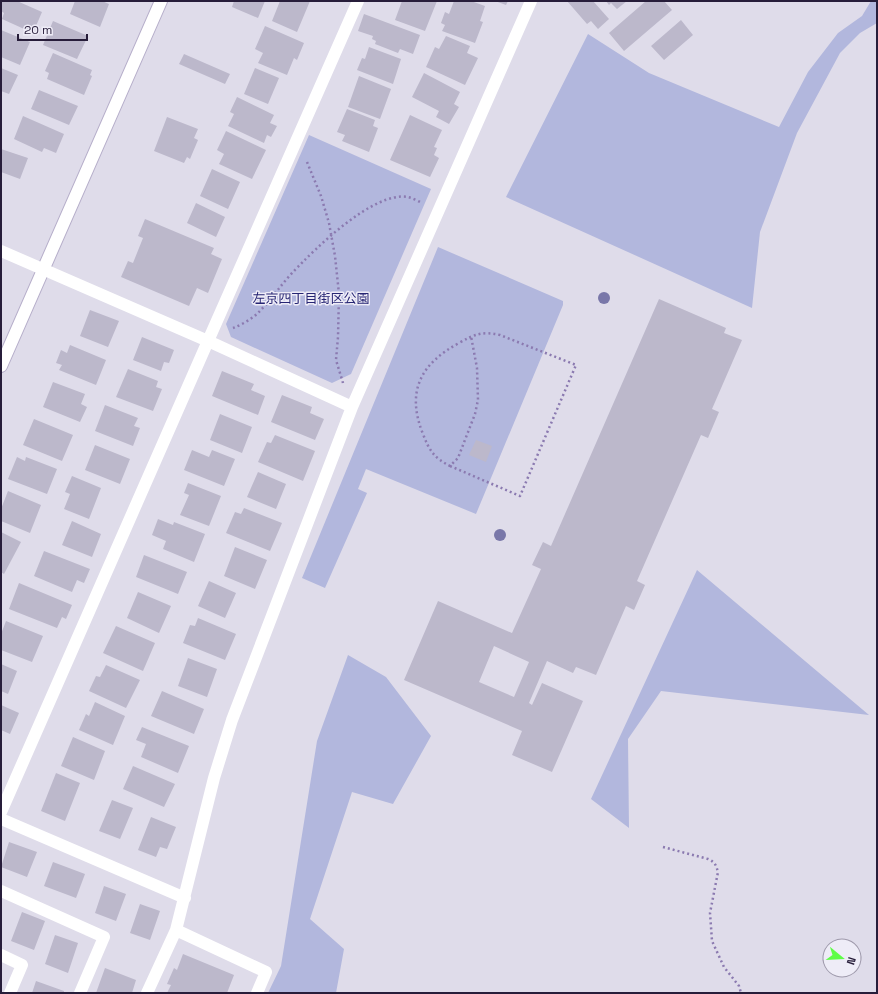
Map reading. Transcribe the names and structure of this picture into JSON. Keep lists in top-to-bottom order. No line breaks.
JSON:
{"parks":["左京四丁目街区公園"],"scale_bar":"20 m","north":"right"}
